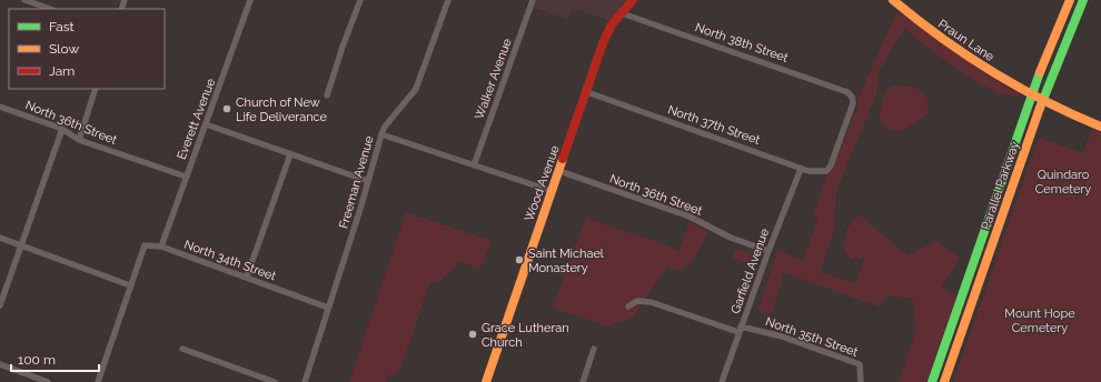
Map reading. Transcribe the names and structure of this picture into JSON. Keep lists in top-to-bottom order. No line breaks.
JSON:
{"streets":{"main road":["Praun Lane","Wood Avenue","Parallel Parkway"],"street":["North 38th Street","Walker Avenue","Everett Avenue","North 36th Street","North 37th Street","Freeman Avenue","North 34th Street","Garfield Avenue","North 35th Street"]},"crossings":[["Praun Lane","Parallel Parkway"],["North 38th Street","North 37th Street"],["North 38th Street","Wood Avenue"],["Everett Avenue","North 36th Street"],["Everett Avenue","North 34th Street"],["North 36th Street","Wood Avenue"],["North 36th Street","Garfield Avenue"],["North 37th Street","Wood Avenue"],["North 37th Street","Garfield Avenue"],["Freeman Avenue","North 34th Street"],["Garfield Avenue","North 35th Street"]],"parks":["Quindaro Cemetery","Mount Hope Cemetery"],"places":["Church of New Life Deliverance","Saint Michael Monastery","Grace Lutheran Church"],"legend":["Fast","Slow","Jam"],"scale_bar":"100 m"}
